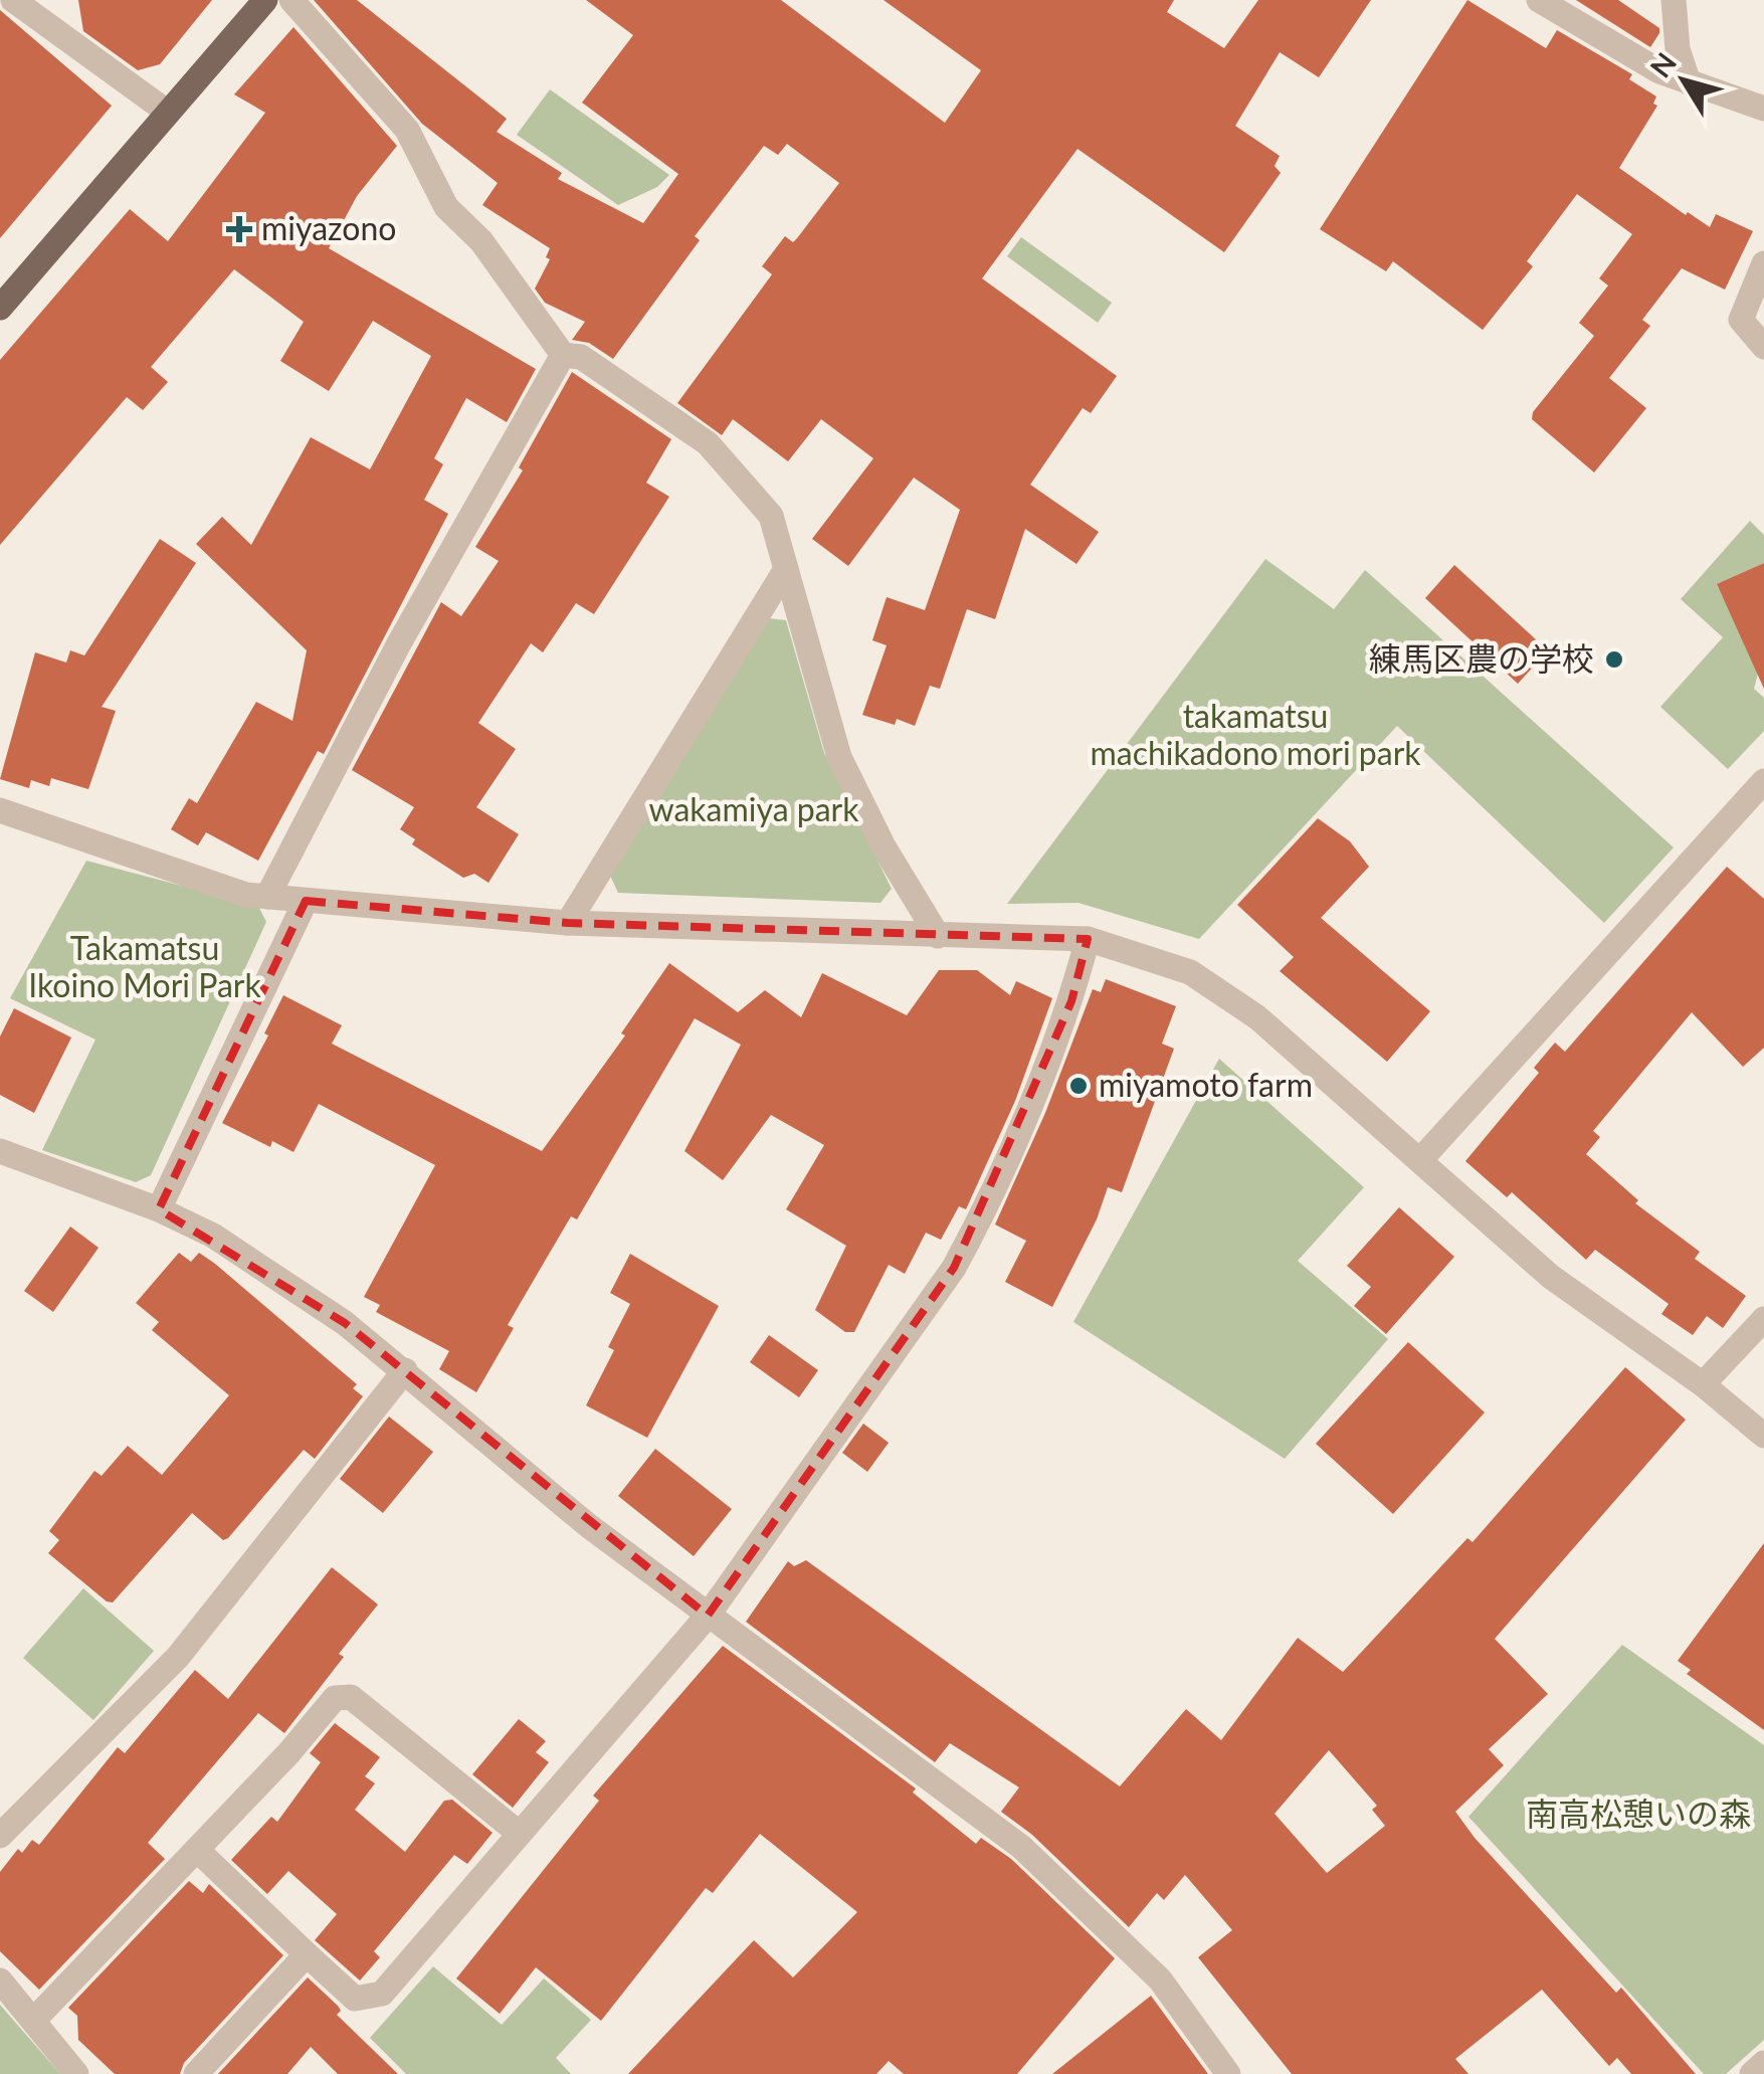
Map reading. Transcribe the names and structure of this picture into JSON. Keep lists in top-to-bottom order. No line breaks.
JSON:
{"parks":["takamatsu machikadono mori park","wakamiya park","Takamatsu Ikoino Mori Park","南高松憩いの森"],"places":{"health":["miyazono"],"other":["練馬区農の学校","miyamoto farm"]},"north":"top left"}
